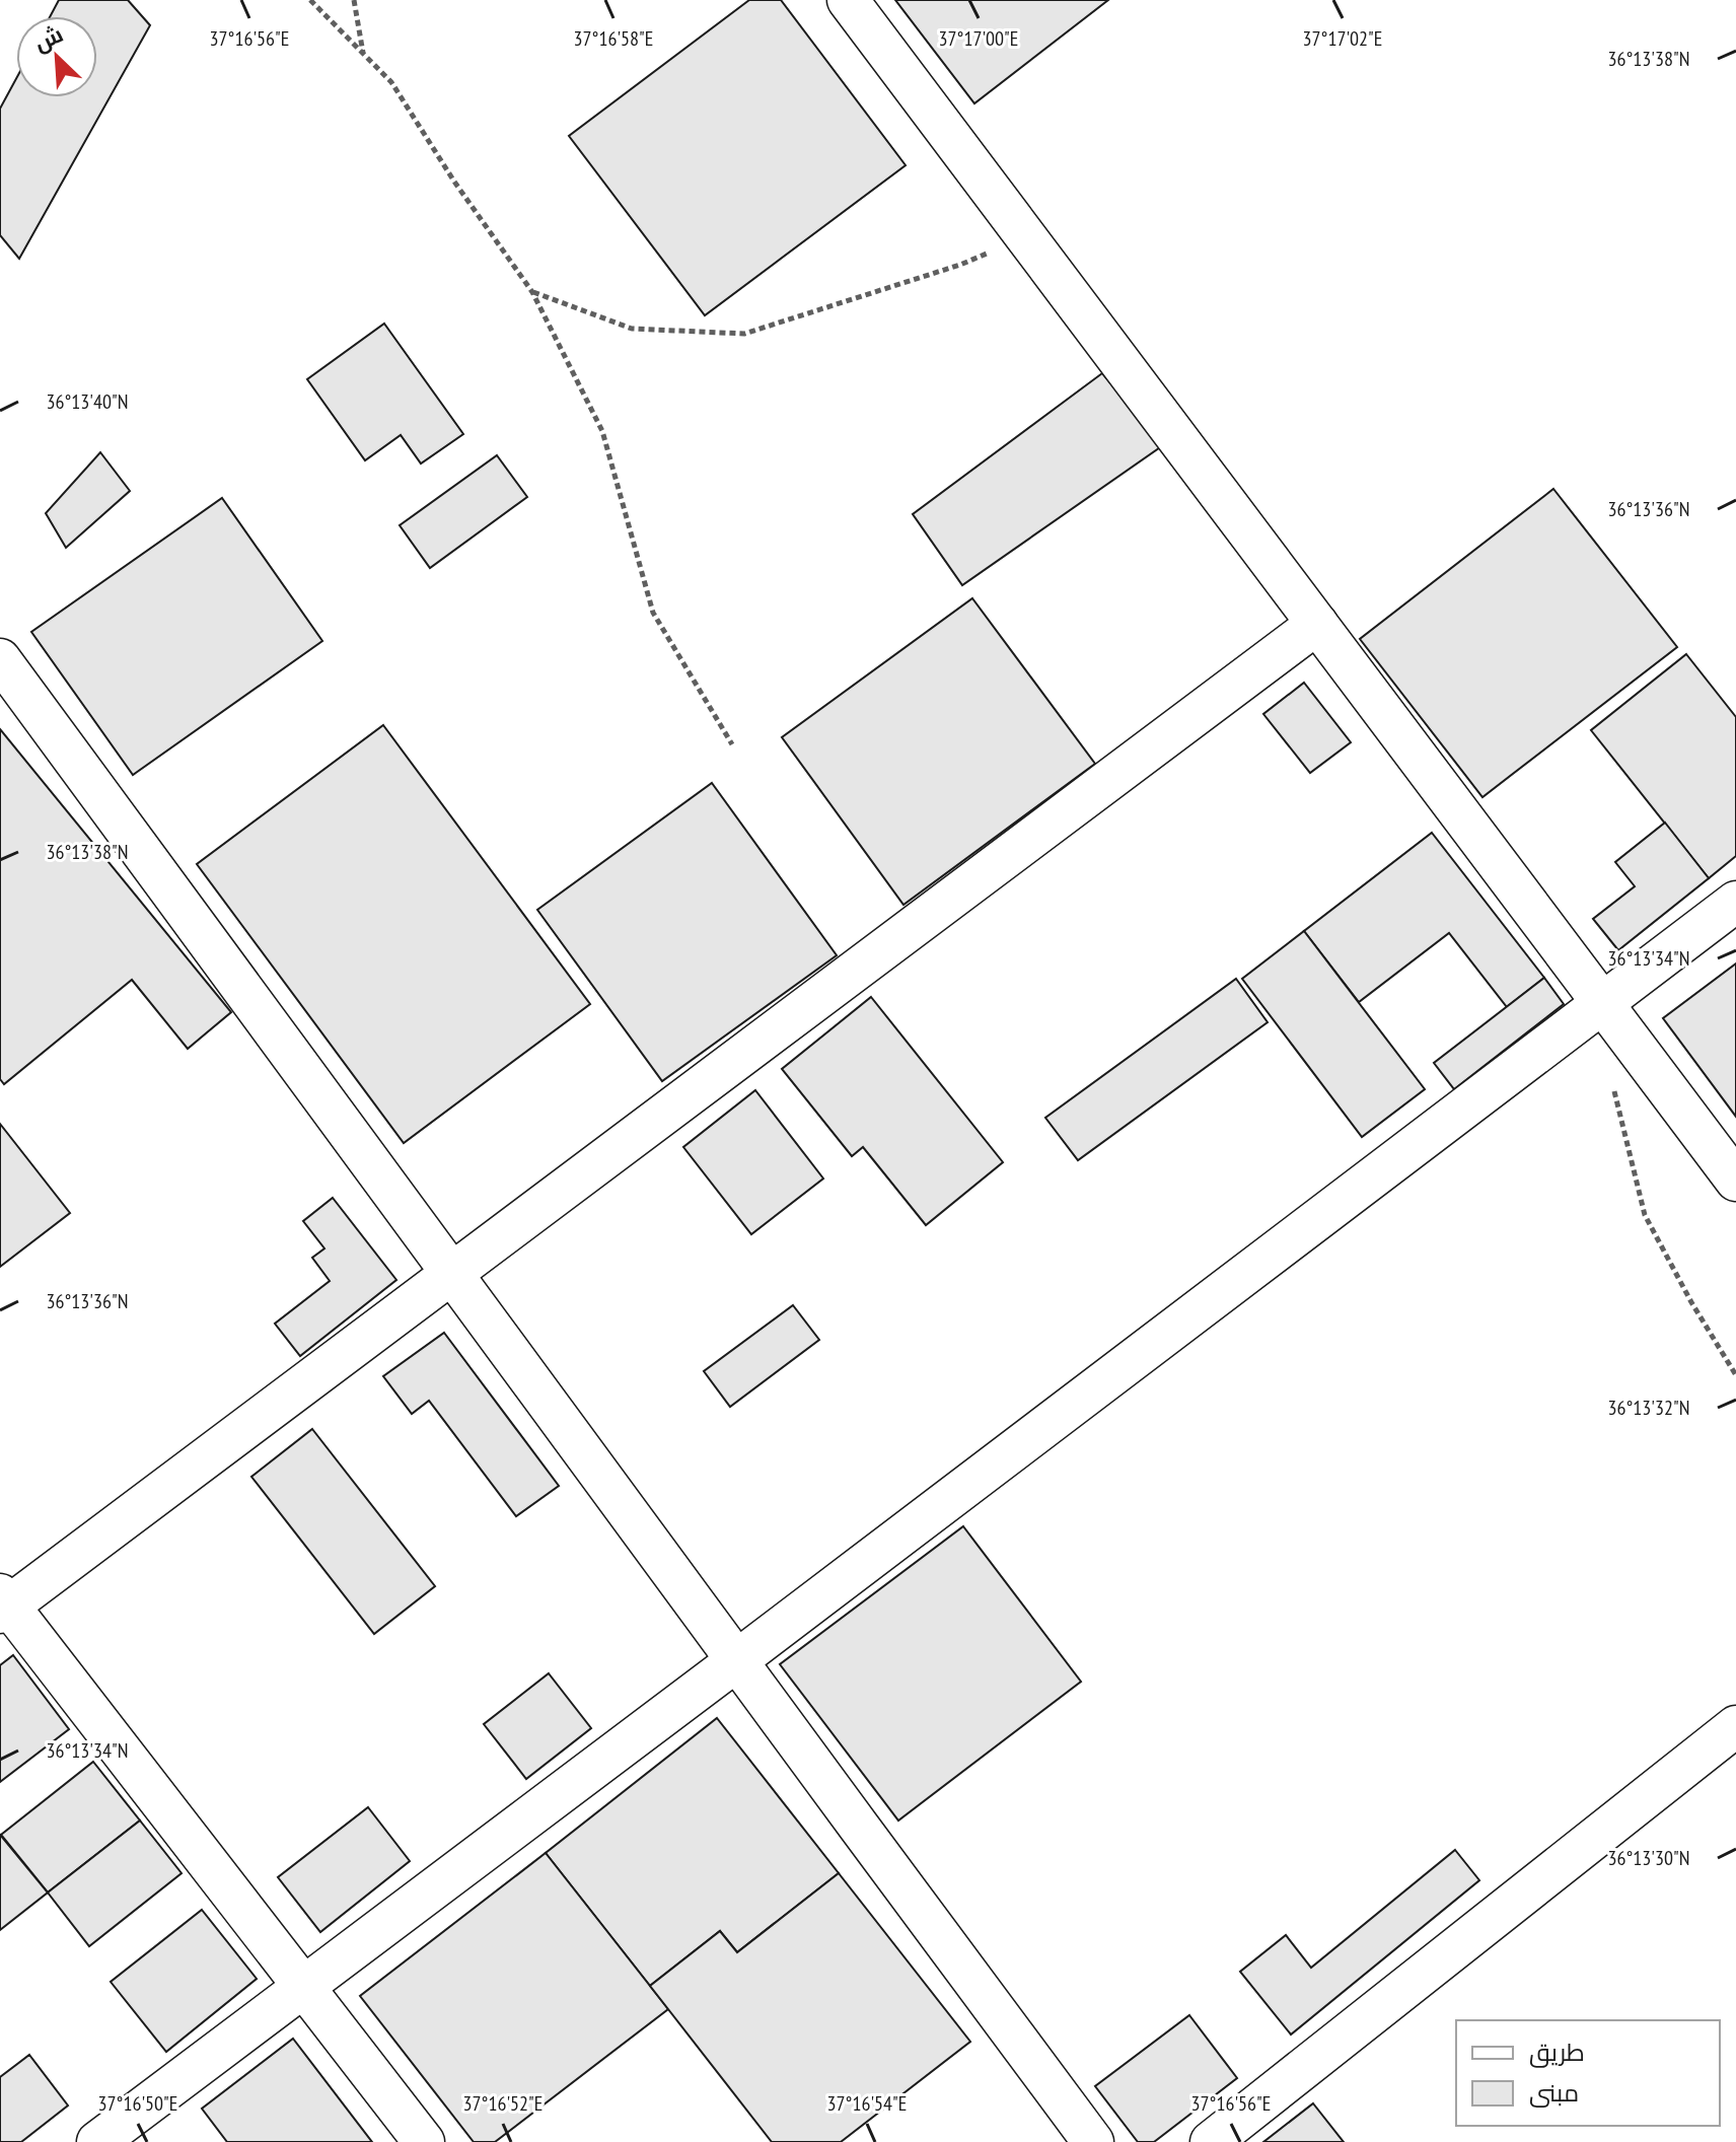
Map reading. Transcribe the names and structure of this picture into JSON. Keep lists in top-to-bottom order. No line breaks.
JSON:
{"legend":["طريق","مبنى"],"north":"top left","coordinates":["37°17'00\"E","37°17'02\"E","37°16'56\"E","37°16'58\"E","36°13'38\"N","36°13'40\"N","36°13'36\"N","36°13'34\"N","36°13'32\"N","36°13'30\"N","37°16'50\"E","37°16'52\"E","37°16'54\"E"]}
